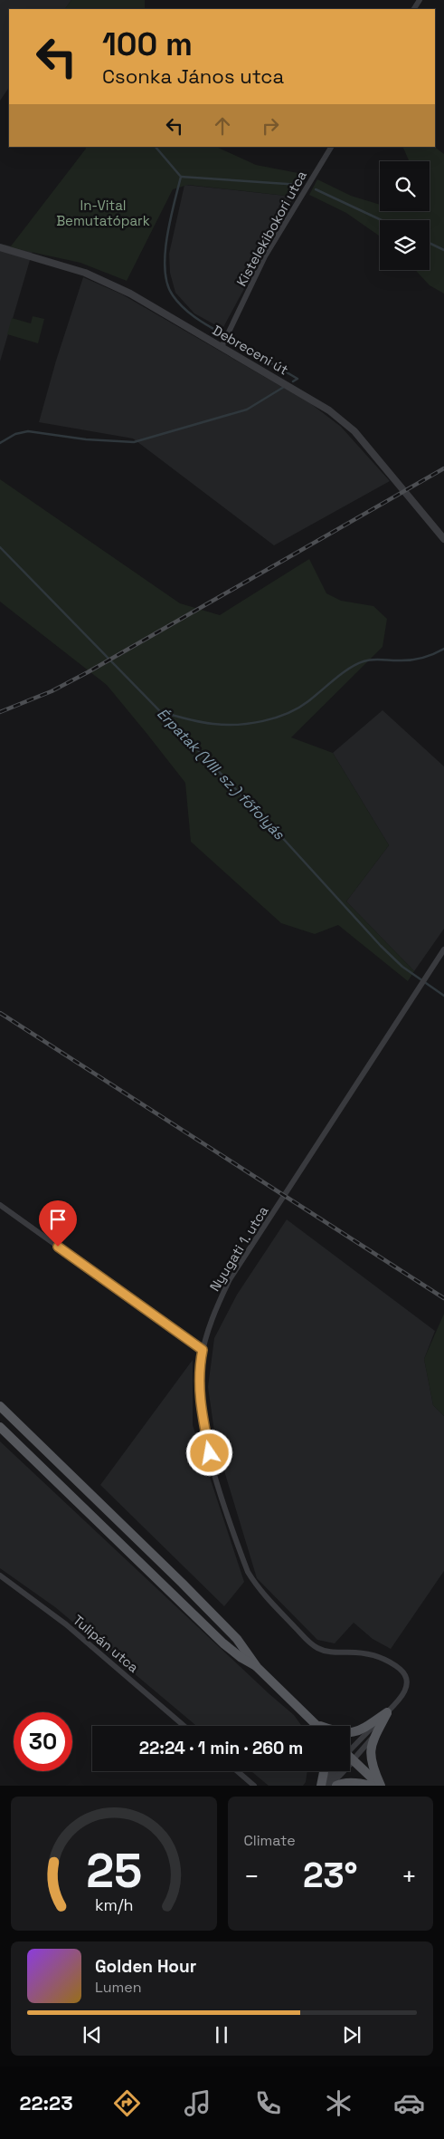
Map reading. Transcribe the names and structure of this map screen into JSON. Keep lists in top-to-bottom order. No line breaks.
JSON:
{"streets":{"street":["Kistelekibokori utca","Debreceni út","Nyugati 1. utca","Tulipán utca"]},"crossings":[["Kistelekibokori utca","Debreceni út"]],"water":["Érpatak (VIII. sz.) főfolyás"],"parks":["In-Vital Bemutatópark"],"page":{"turn":["100 m","Csonka János utca"],"limit":"30","trip":"22:24 · 1 min · 260 m","tile":"Climate","heat":["−","23°","+"],"song":["Golden Hour","Lumen"],"tabs":"22:23","gauge":["25","km/h"]}}
